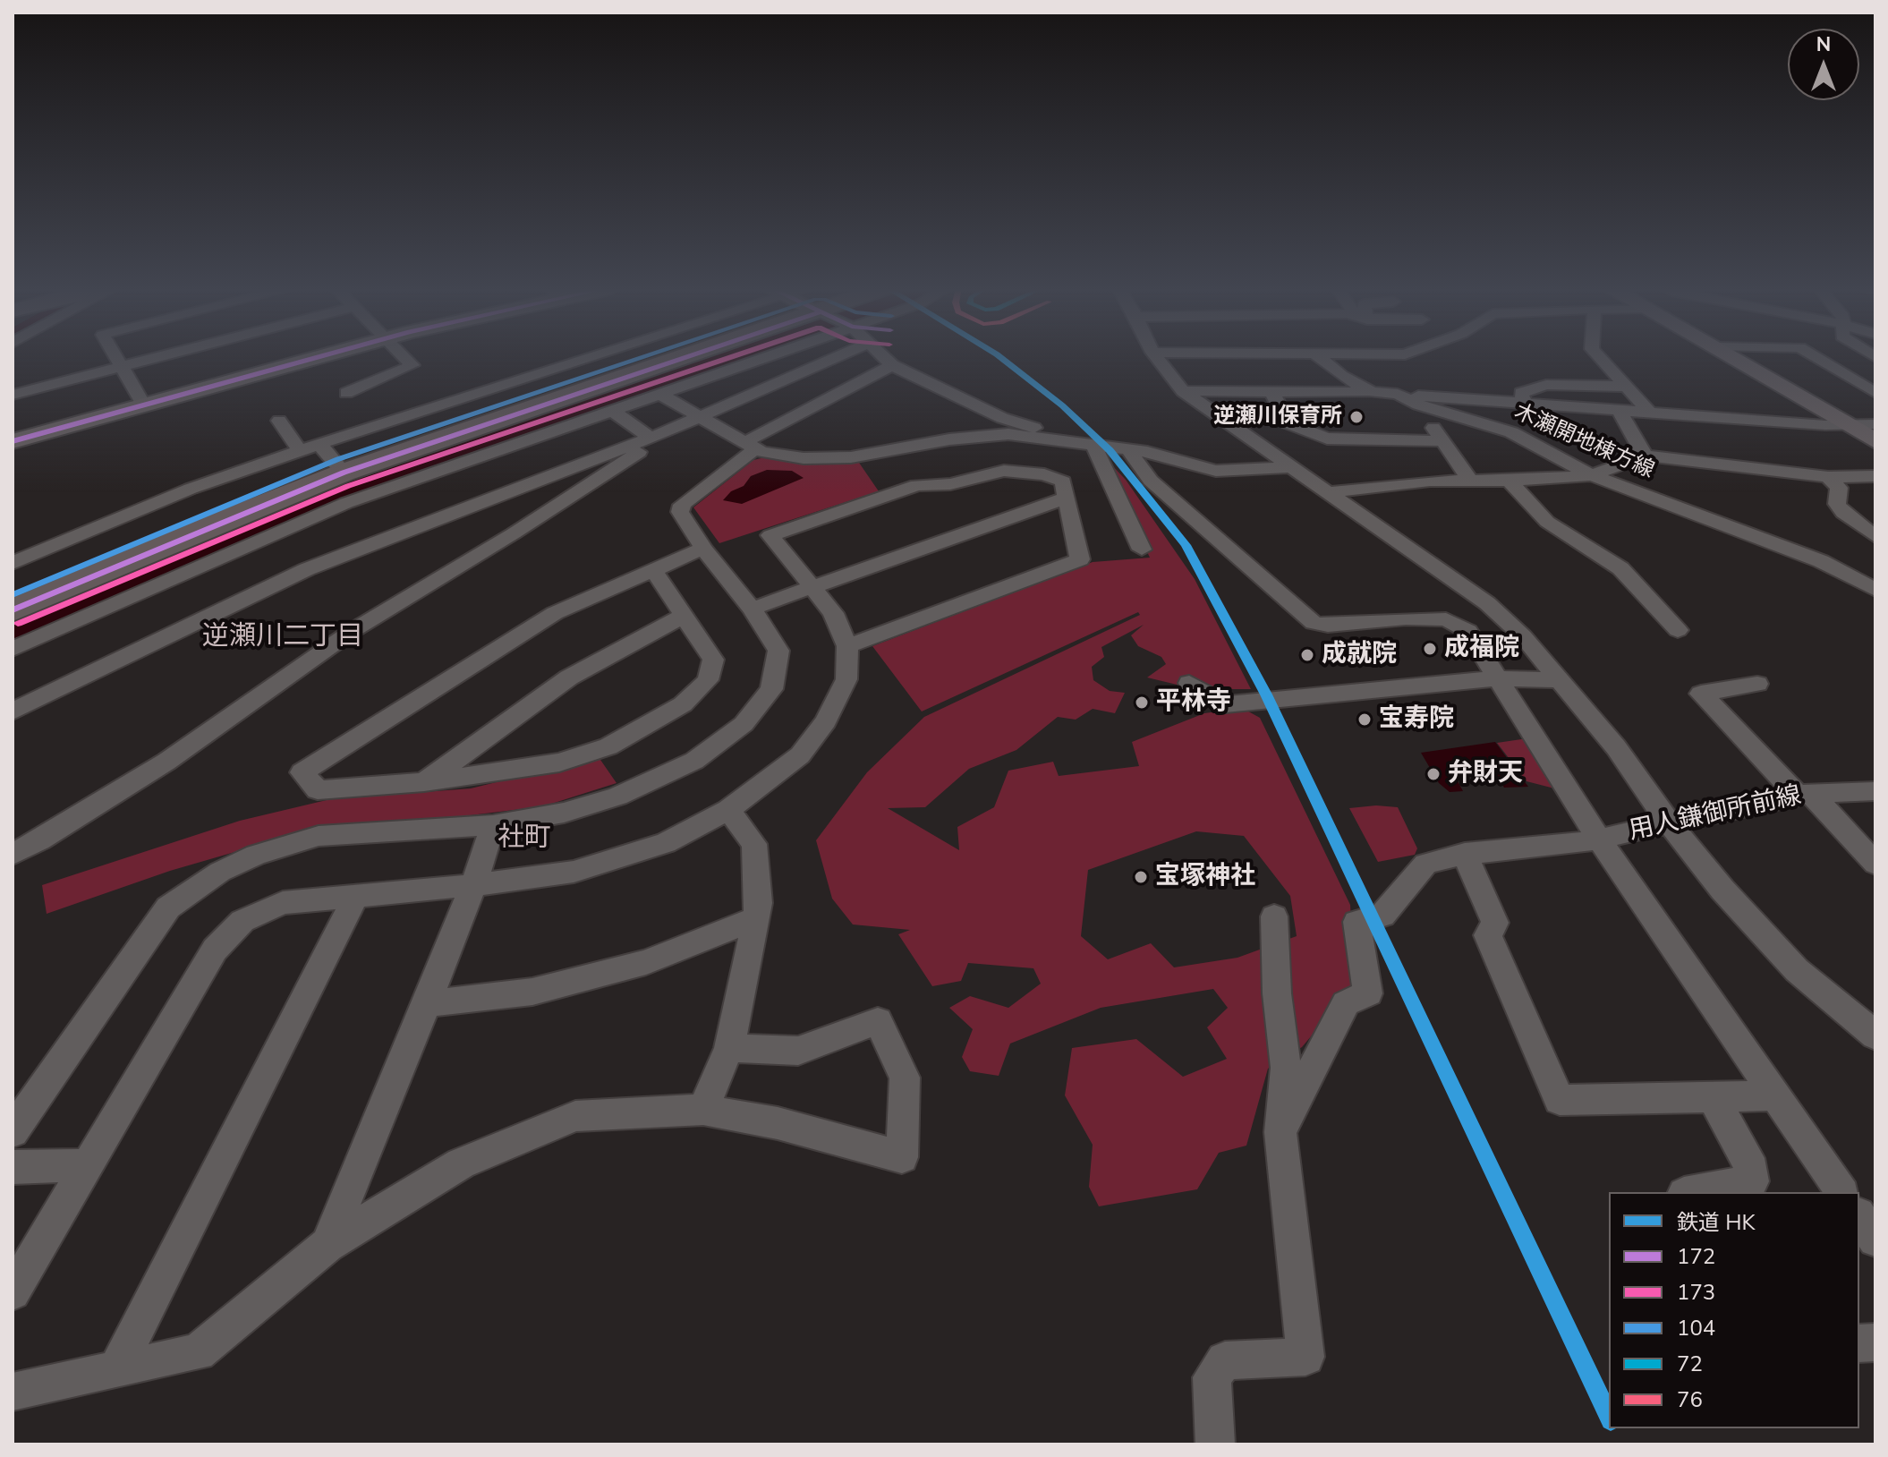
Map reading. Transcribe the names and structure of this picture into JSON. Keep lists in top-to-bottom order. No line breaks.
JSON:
{"streets":{"street":["木瀬開地棟方線","用人鎌御所前線"]},"districts":["逆瀬川二丁目","社町"],"places":["逆瀬川保育所","成福院","成就院","平林寺","宝寿院","弁財天","宝塚神社"],"lines":["rail line HK","transit line 172","transit line 173","transit line 104"],"legend":["鉄道 HK","172","173","104","72","76"],"north":"top"}
